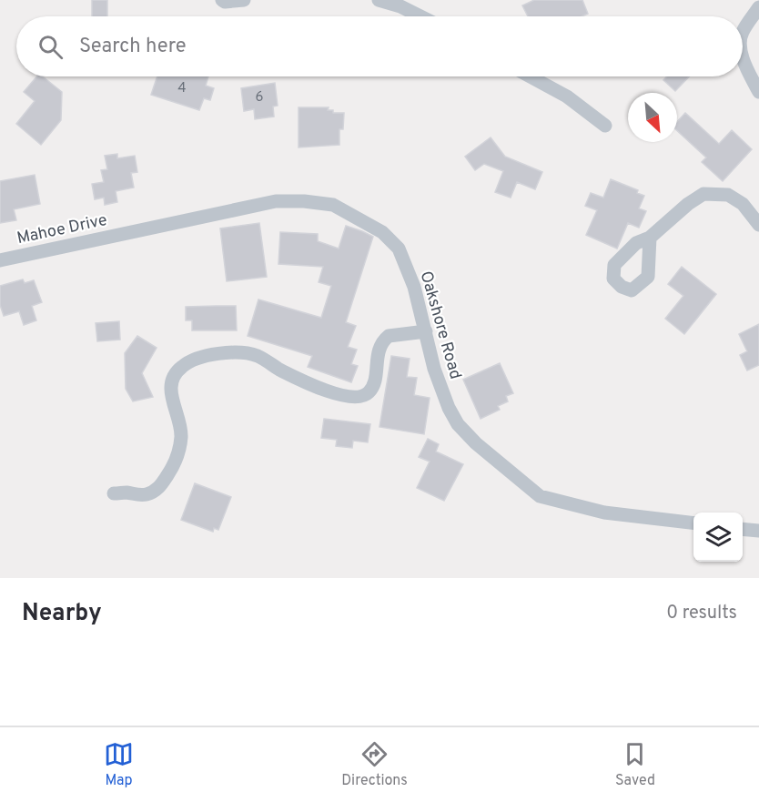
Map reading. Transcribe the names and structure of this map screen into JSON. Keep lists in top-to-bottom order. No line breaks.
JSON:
{"streets":{"street":["Mahoe Drive","Oakshore Road"]},"crossings":[["Mahoe Drive","Oakshore Road"]],"house_numbers":["4","6"],"north":"bottom right","page":{"search":"Search here","heading":["Nearby","0 results"],"nav":["Map","Directions","Saved"]}}
